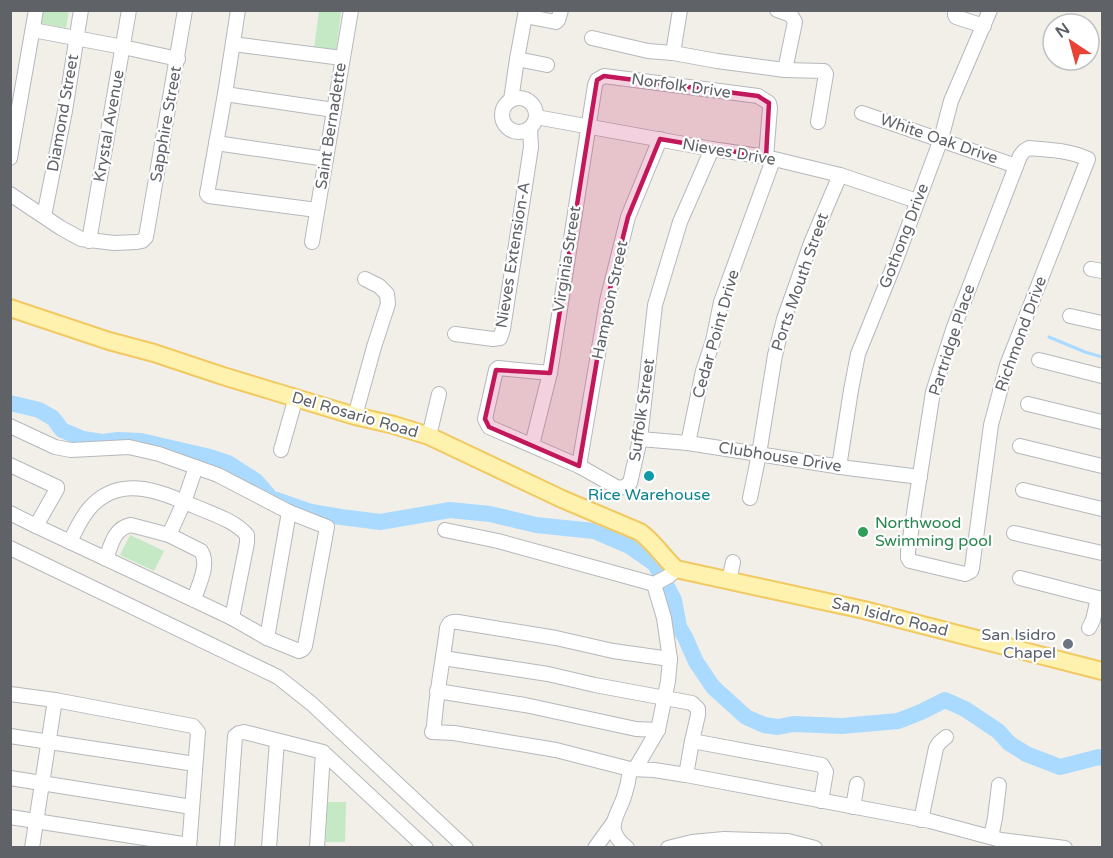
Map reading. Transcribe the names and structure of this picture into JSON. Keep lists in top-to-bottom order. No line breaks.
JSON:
{"streets":{"main road":["Del Rosario Road","San Isidro Road"],"street":["Norfolk Drive","Diamond Street","Sapphire Street","Krystal Avenue","Saint Bernadette","White Oak Drive","Nieves Drive","Gothong Drive","Nieves Extension-A","Virginia Street","Ports Mouth Street","Hampton Street","Cedar Point Drive","Richmond Drive","Partridge Place","Suffolk Street","Clubhouse Drive"]},"crossings":[["Norfolk Drive","Virginia Street"],["Norfolk Drive","Cedar Point Drive"],["Sapphire Street","Krystal Avenue"],["White Oak Drive","Gothong Drive"],["White Oak Drive","Partridge Place"],["Nieves Drive","Gothong Drive"],["Nieves Drive","Nieves Extension-A"],["Nieves Drive","Virginia Street"],["Nieves Drive","Ports Mouth Street"],["Nieves Drive","Hampton Street"],["Nieves Drive","Cedar Point Drive"],["Nieves Drive","Suffolk Street"],["Gothong Drive","Clubhouse Drive"],["Virginia Street","Suffolk Street"],["Ports Mouth Street","Clubhouse Drive"],["Hampton Street","Suffolk Street"],["Cedar Point Drive","Clubhouse Drive"],["Richmond Drive","Partridge Place"],["Partridge Place","Clubhouse Drive"],["Suffolk Street","Clubhouse Drive"],["Del Rosario Road","San Isidro Road"]],"places":["Rice Warehouse","Northwood Swimming pool","San Isidro Chapel"],"north":"top left"}
